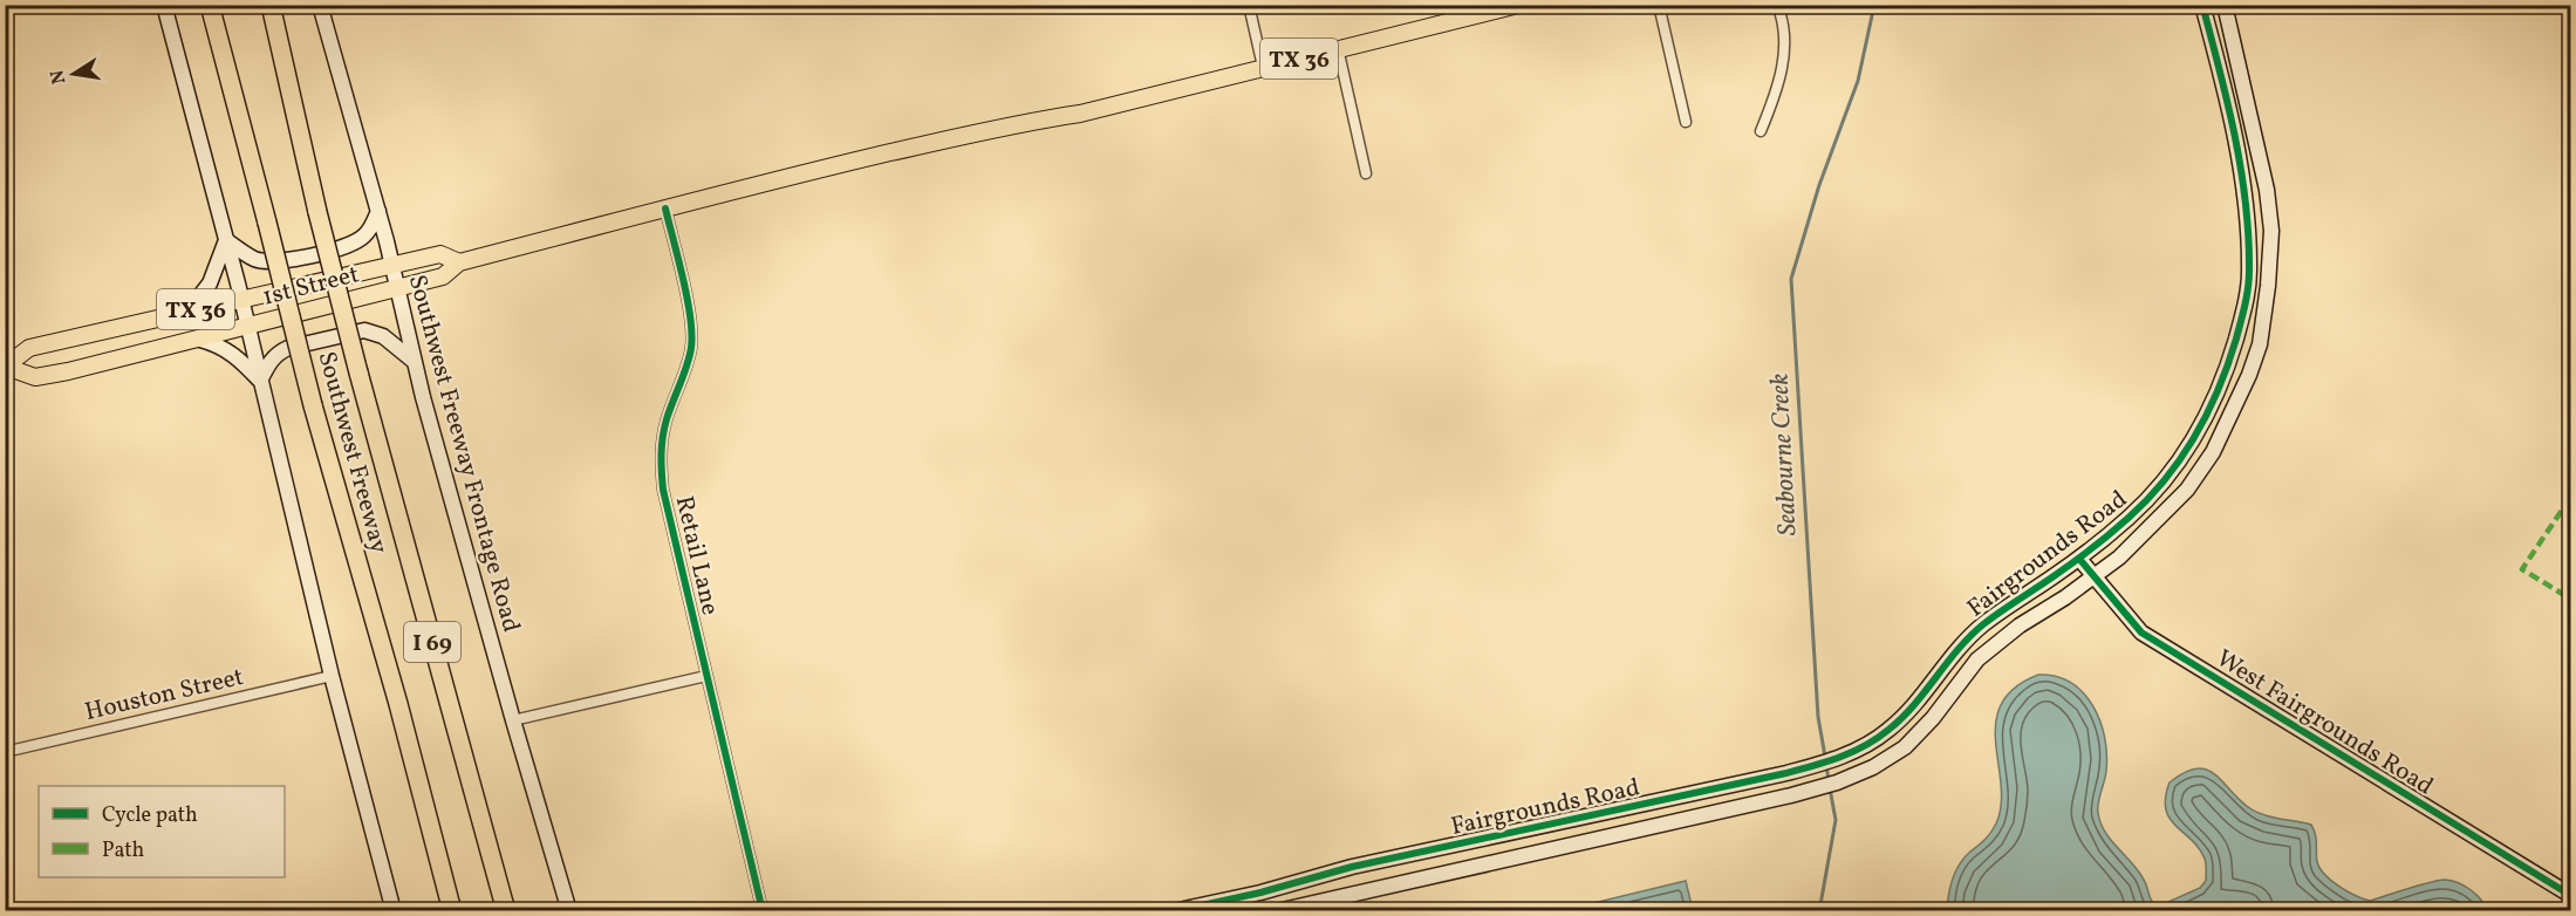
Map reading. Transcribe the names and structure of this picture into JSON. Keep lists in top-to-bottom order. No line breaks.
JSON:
{"streets":{"highway":["Southwest Freeway","I 69"],"main road":["TX 36","1st Street"],"street":["Southwest Freeway Frontage Road","Fairgrounds Road","Retail Lane","Houston Street","West Fairgrounds Road"]},"crossings":[["TX 36","1st Street"],["1st Street","Southwest Freeway Frontage Road"],["1st Street","Retail Lane"],["Fairgrounds Road","West Fairgrounds Road"]],"water":["Seabourne Creek"],"legend":["Cycle path","Path"],"north":"left"}
